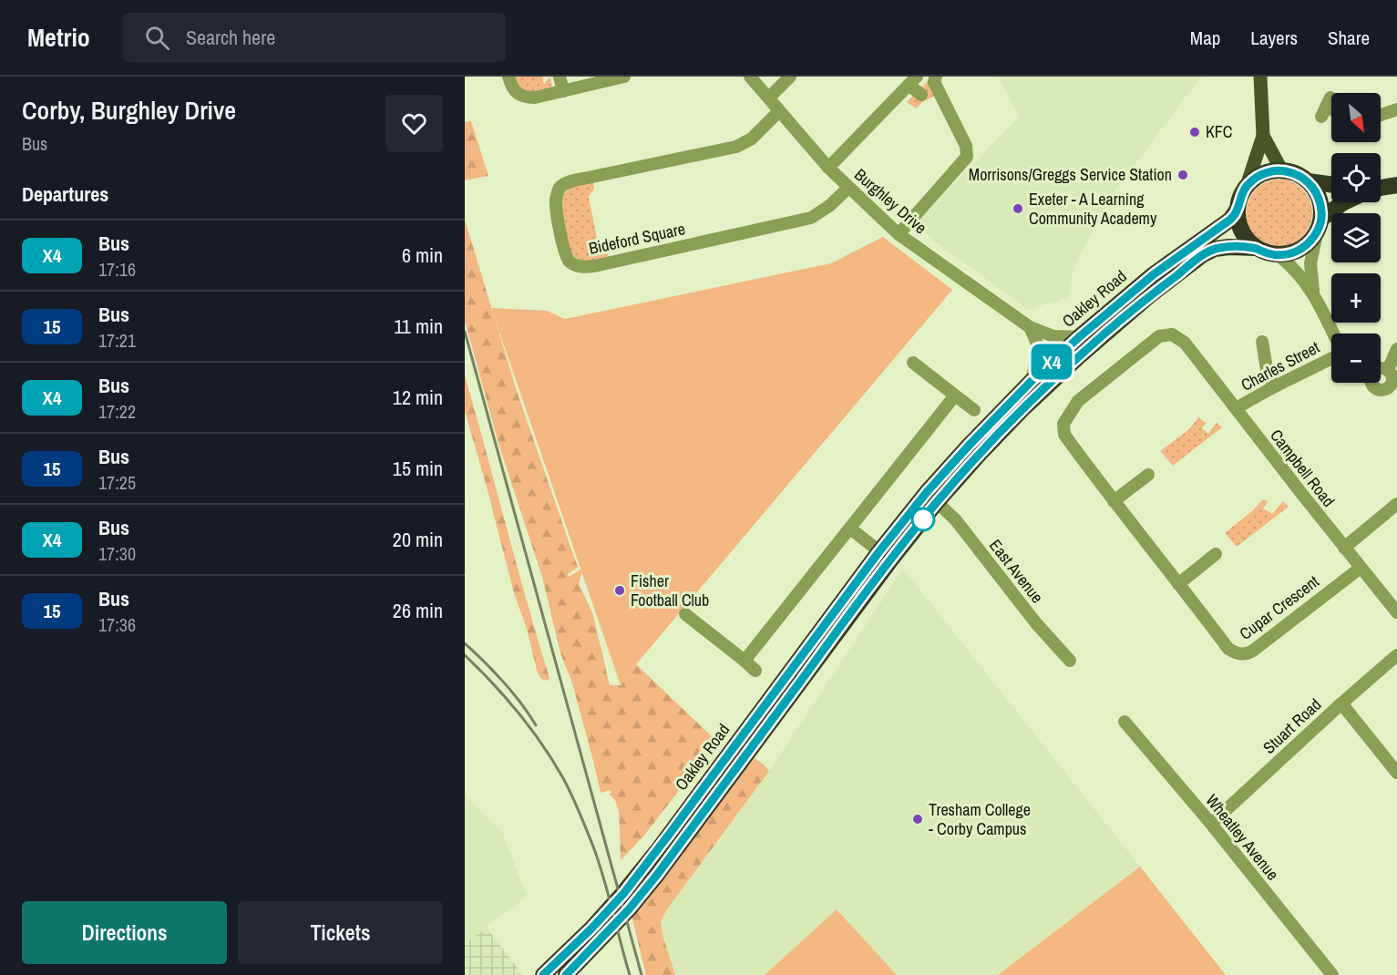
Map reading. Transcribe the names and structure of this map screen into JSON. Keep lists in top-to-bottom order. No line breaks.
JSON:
{"streets":{"highway":["Oakley Road"],"street":["Burghley Drive","Bideford Square","Charles Street","Campbell Road","East Avenue","Cupar Crescent","Stuart Road","Wheatley Avenue"]},"crossings":[["Burghley Drive","Bideford Square"],["Burghley Drive","Oakley Road"],["Oakley Road","East Avenue"],["Charles Street","Campbell Road"],["Campbell Road","Cupar Crescent"],["Stuart Road","Wheatley Avenue"]],"places":["KFC","Morrisons/Greggs Service Station","Exeter - A Learning Community Academy","Fisher Football Club","Tresham College - Corby Campus"],"lines":["bus line X4"],"north":"bottom right","page":{"header":"Metrio","search":"Search here","nav":["Map","Layers","Share"],"heading":[["Corby, Burghley Drive","Bus"],"Departures"],"on_map":"X4","map_buttons":["+","−"],"list":[{"mark":"X4","name":"Bus","note":"17:16","value":"6 min"},{"mark":"15","name":"Bus","note":"17:21","value":"11 min"},{"mark":"X4","name":"Bus","note":"17:22","value":"12 min"},{"mark":"15","name":"Bus","note":"17:25","value":"15 min"},{"mark":"X4","name":"Bus","note":"17:30","value":"20 min"},{"mark":"15","name":"Bus","note":"17:36","value":"26 min"}],"buttons":["Directions","Tickets"]}}
